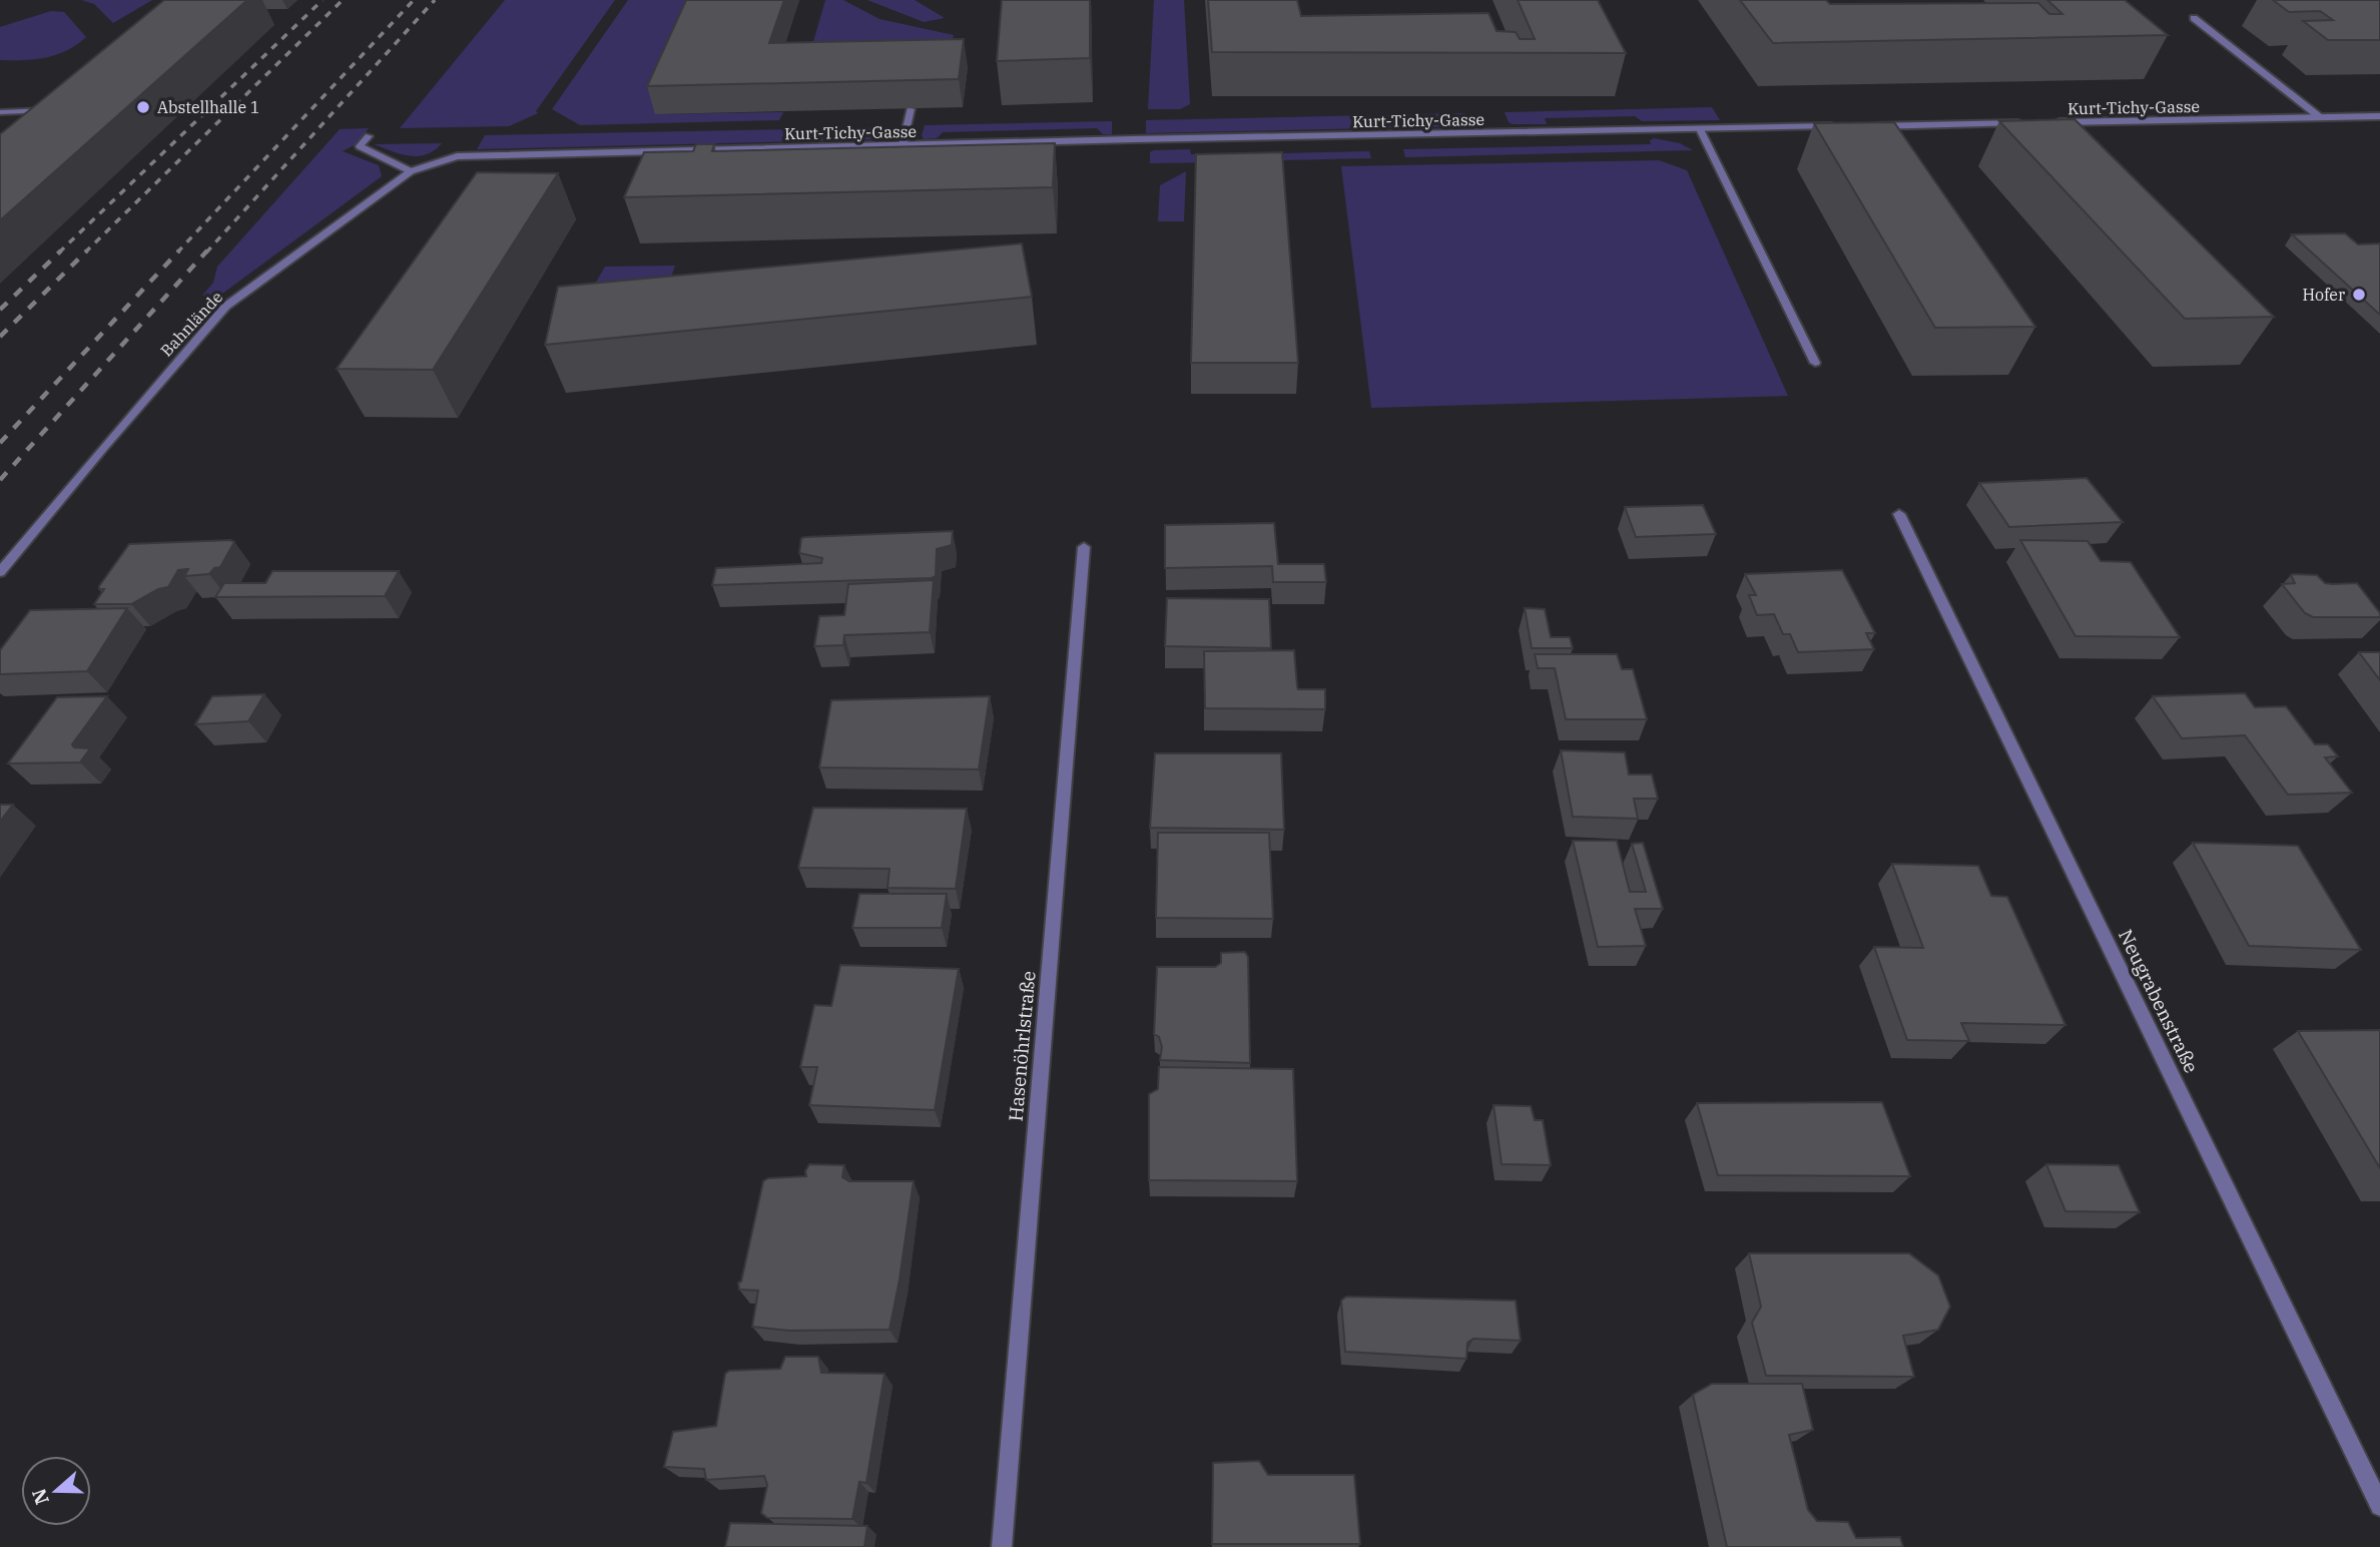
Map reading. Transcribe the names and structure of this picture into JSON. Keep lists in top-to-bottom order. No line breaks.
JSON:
{"streets":{"street":["Kurt-Tichy-Gasse","Bahnlände","Neugrabenstraße","Hasenöhrlstraße"]},"crossings":[["Kurt-Tichy-Gasse","Bahnlände"]],"places":["Abstellhalle 1","Hofer"],"north":"left"}
